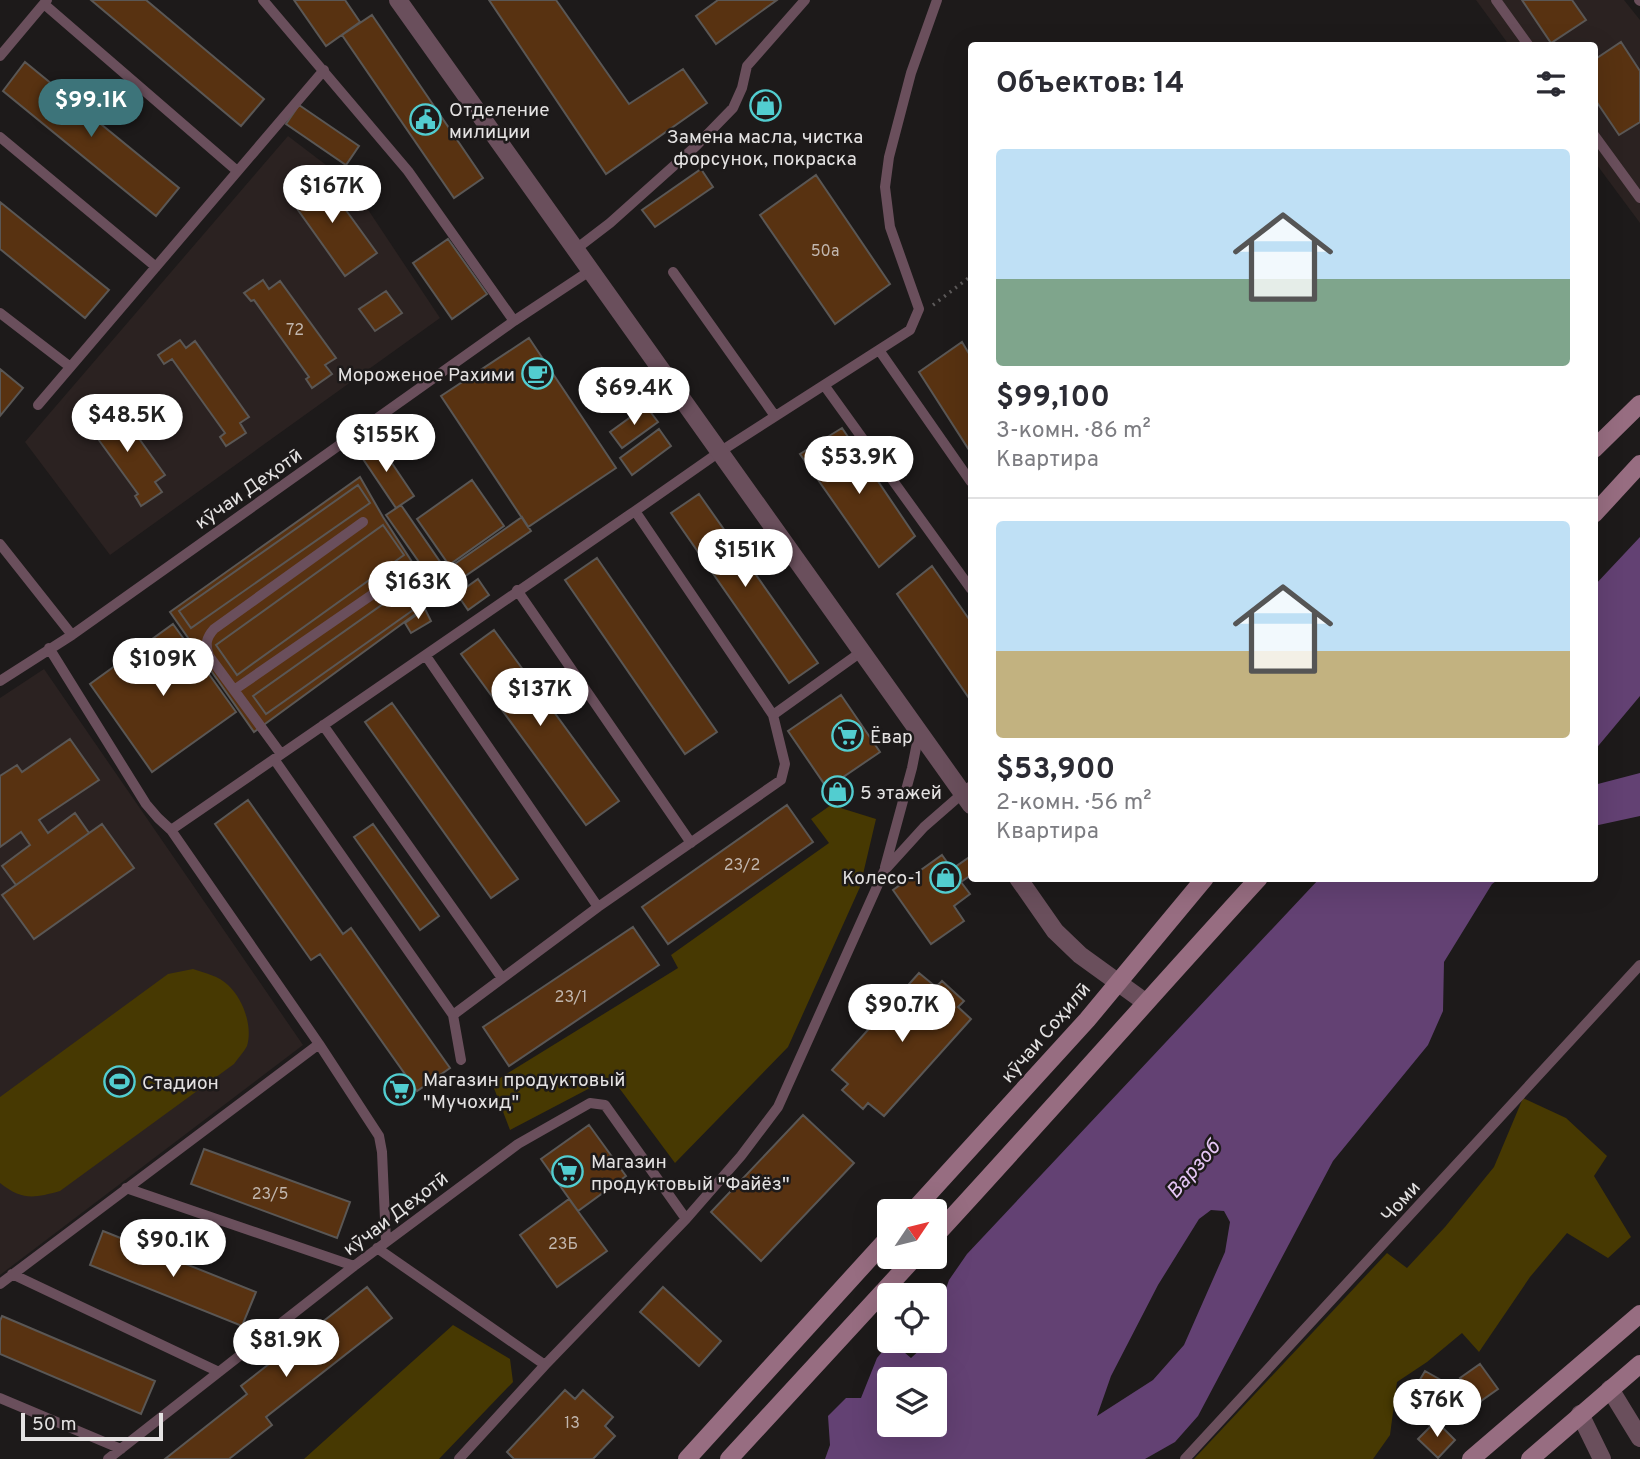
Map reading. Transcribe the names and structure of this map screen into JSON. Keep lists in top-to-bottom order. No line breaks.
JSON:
{"streets":{"main road":["кӯчаи Соҳилӣ"],"lane":["кӯчаи Деҳотӣ","Чоми"]},"water":["Варзоб"],"places":{"shop":["Замена масла, чистка форсунок, покраска","5 этажей","Колесо-1"],"public building":["Отделение милиции"],"cafe":["Мороженое Рахими"],"supermarket":["Ёвар","Магазин продуктовый \"Мучохид\"","Магазин продуктовый \"Файёз\""],"sports":["Стадион"]},"house_numbers":["50а","72","23/2","23/1","23/5","23Б","13"],"scale_bar":"50 m","north":"top right","page":{"heading":"Объектов: 14","price":["$99.1K","$167K","$69.4K","$48.5K","$155K","$53.9K","$151K","$163K","$109K","$137K","$90.7K","$90.1K","$81.9K","$76K"],"list":[{"name":"$99,100","note":"3-комн. · 86 m² · Квартира"},{"name":"$53,900","note":"2-комн. · 56 m² · Квартира"}],"scale":"50 m"}}
